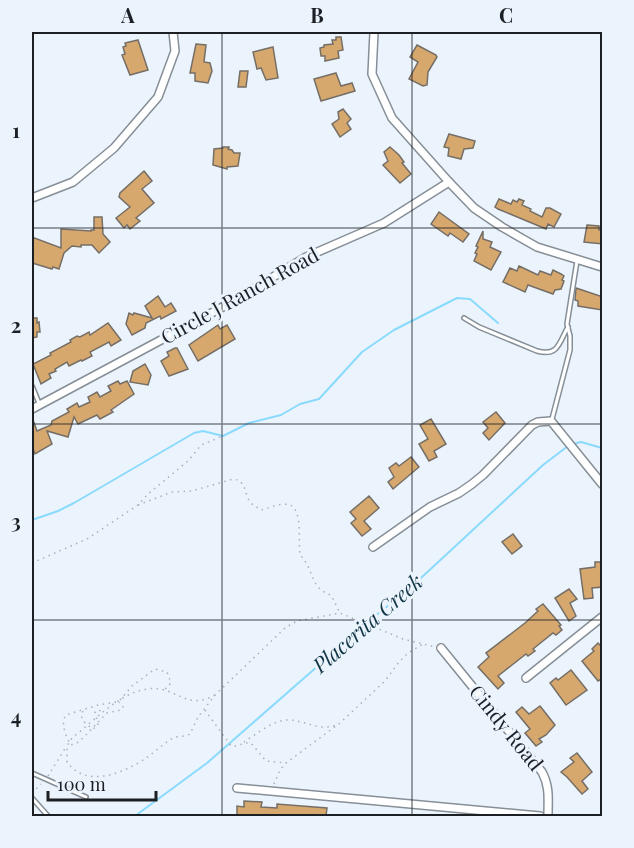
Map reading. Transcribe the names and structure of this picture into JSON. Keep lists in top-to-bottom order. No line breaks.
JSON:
{"streets":{"street":["Circle J Ranch Road","Cindy Road"]},"water":["Placerita Creek"],"scale_bar":"100 m","grid":{"columns":["A","B","C"],"rows":["1","2","3","4"]}}
